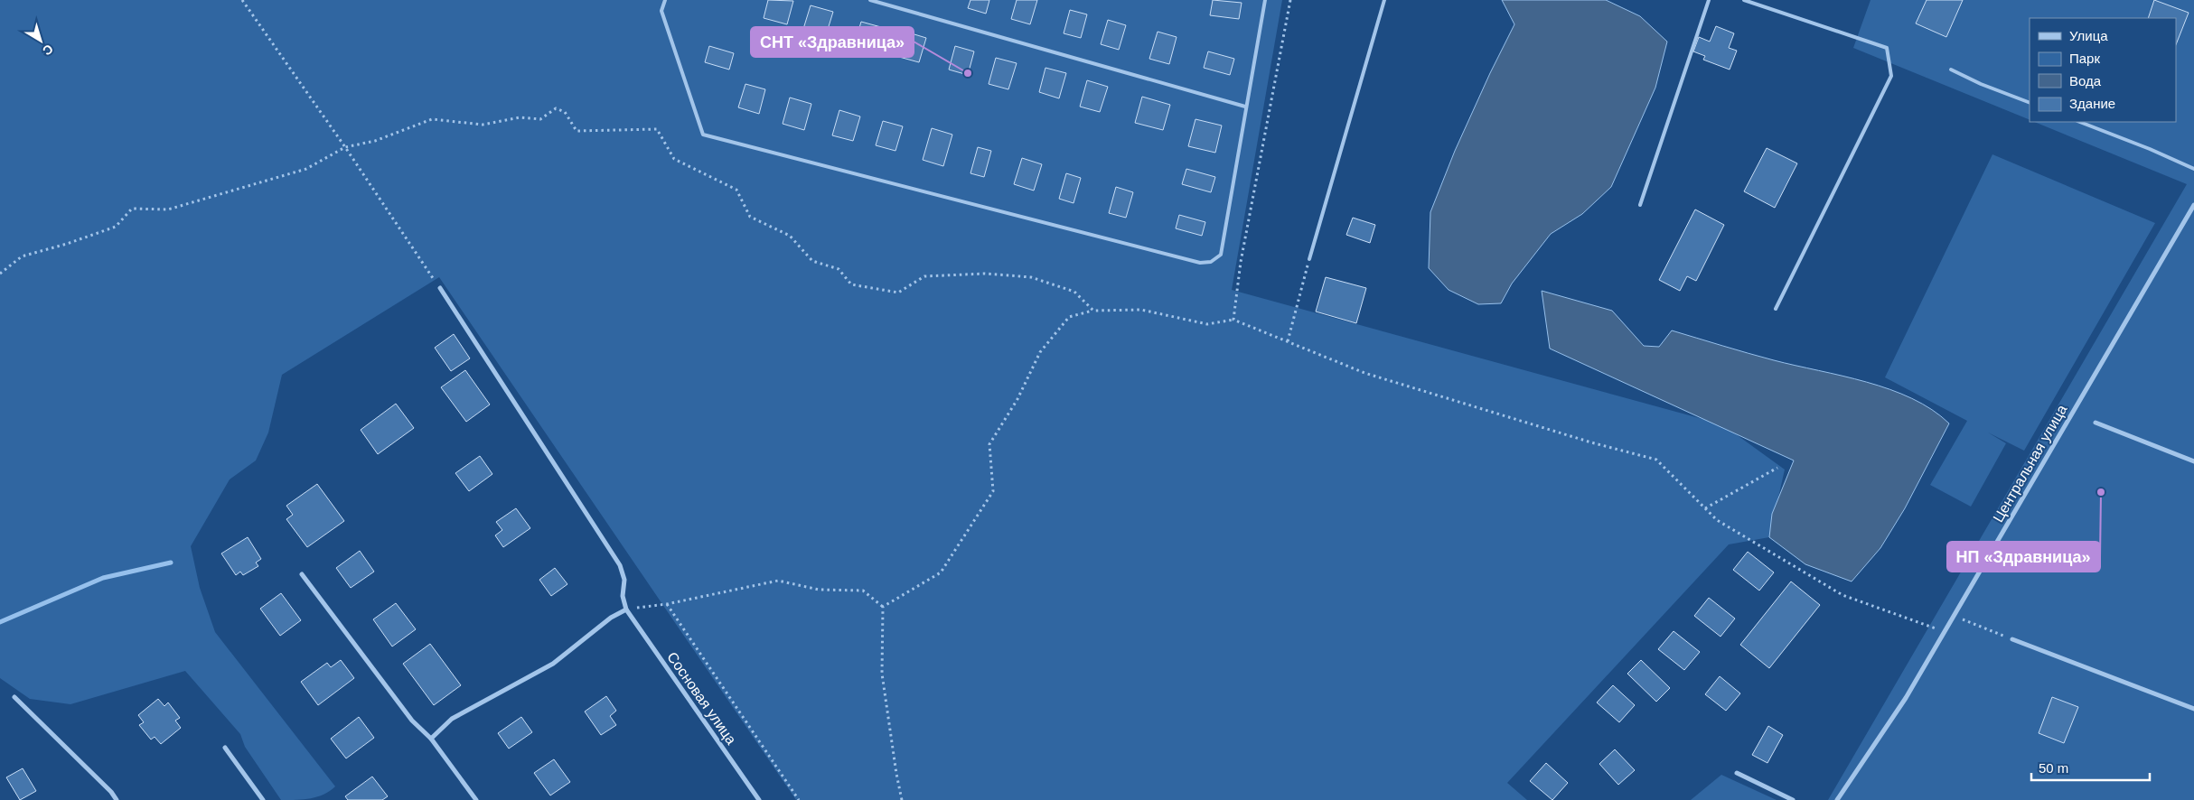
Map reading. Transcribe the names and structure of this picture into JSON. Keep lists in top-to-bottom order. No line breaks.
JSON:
{"streets":{"street":["Центральная улица","Сосновая улица"]},"places":["СНТ «Здравница»","НП «Здравница»"],"legend":["Улица","Парк","Вода","Здание"],"scale_bar":"50 m","north":"bottom right"}
